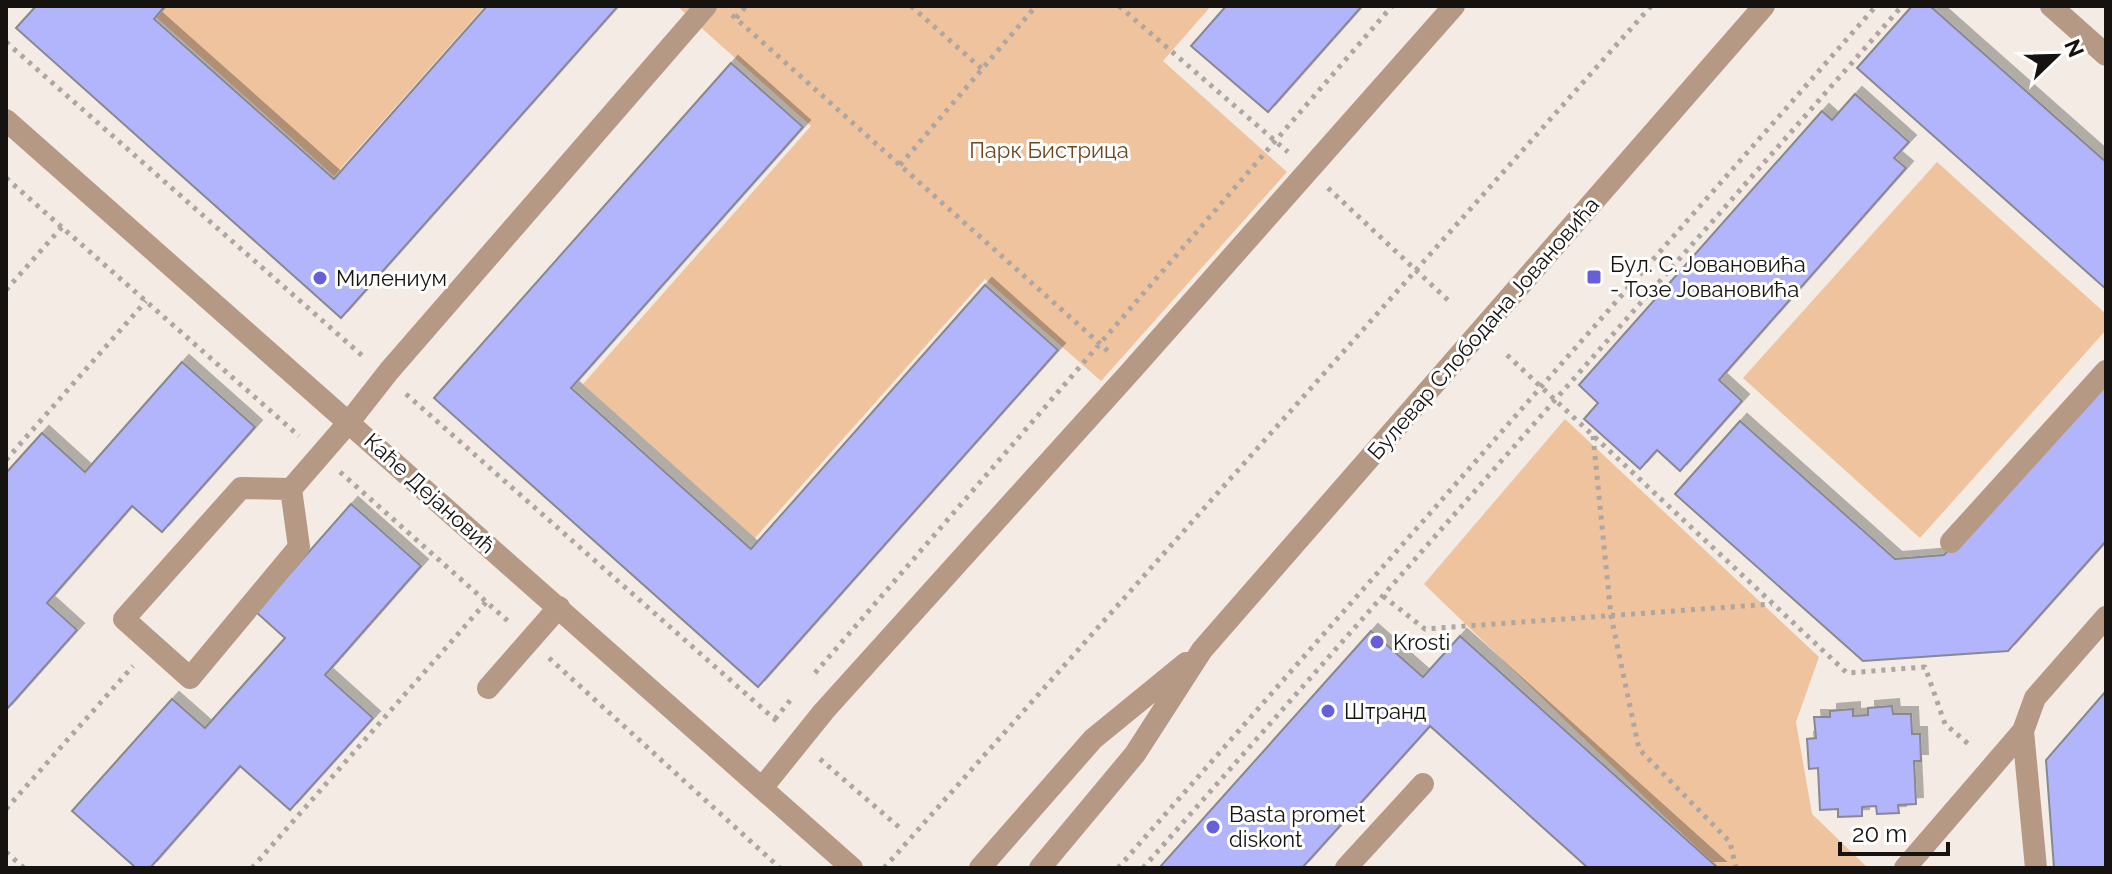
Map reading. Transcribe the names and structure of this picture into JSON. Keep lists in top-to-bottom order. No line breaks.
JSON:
{"streets":{"street":["Булевар Слободана Јовановића","Каће Дејановић"]},"parks":["Парк Бистрица"],"places":{"transit":["Бул. С. Јовановића - Тозе Јовановића"],"other":["Милениум","Krosti","Штранд","Basta promet diskont"]},"scale_bar":"20 m","north":"top right"}
